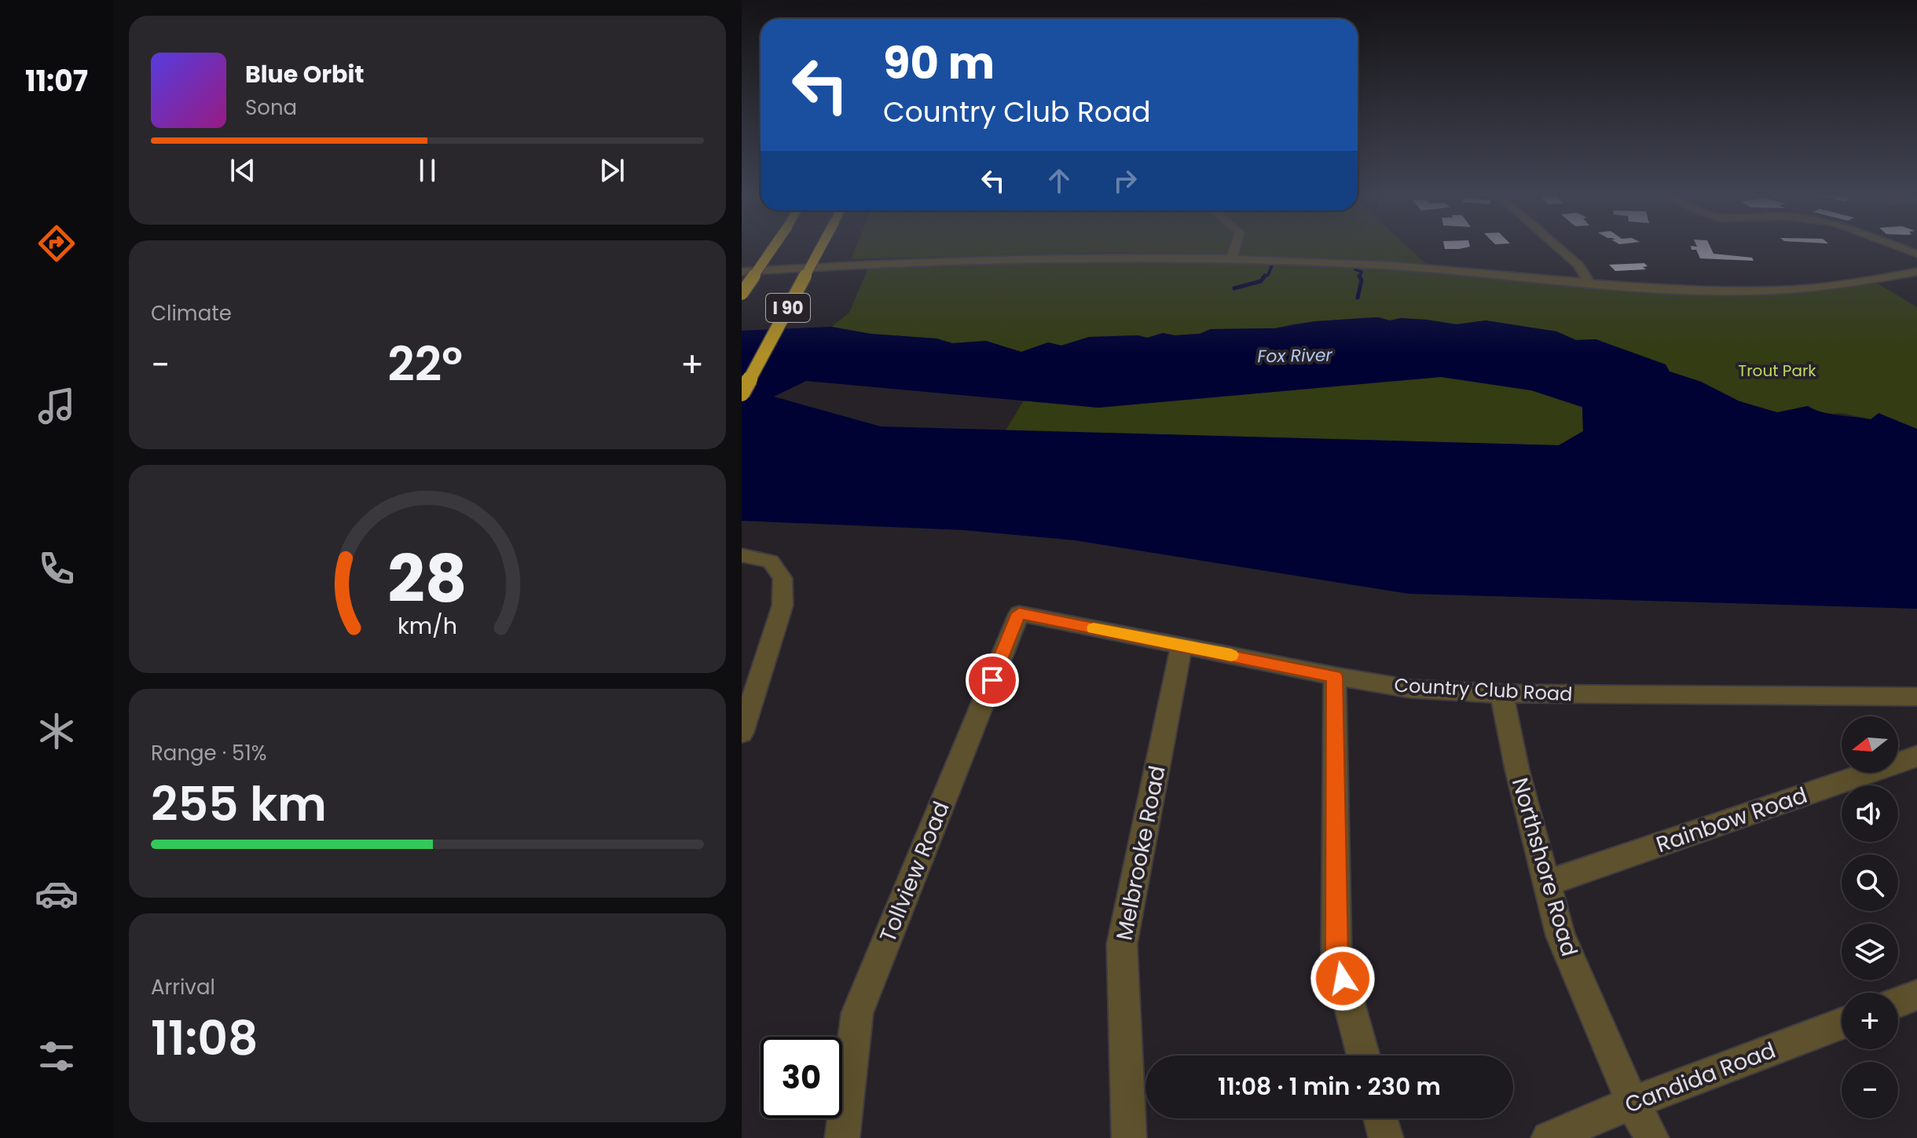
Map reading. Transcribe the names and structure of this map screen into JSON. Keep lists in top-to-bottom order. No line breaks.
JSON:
{"streets":{"highway":["I 90"],"street":["Country Club Road","Rainbow Road","Melbrooke Road","Northshore Road","Tollview Road","Candida Road"]},"crossings":[["Country Club Road","Melbrooke Road"],["Country Club Road","Northshore Road"],["Country Club Road","Tollview Road"],["Rainbow Road","Northshore Road"],["Northshore Road","Candida Road"]],"water":["Fox River"],"parks":["Trout Park"],"north":"left","page":{"tabs":"11:07","turn":["90 m","Country Club Road"],"song":["Blue Orbit","Sona"],"tile":["Climate",["Range · 51%","255 km"],["Arrival","11:08"]],"heat":["−","22°","+"],"map_buttons":["+","−"],"limit":"30","trip":"11:08 · 1 min · 230 m","gauge":["28","km/h"]}}
